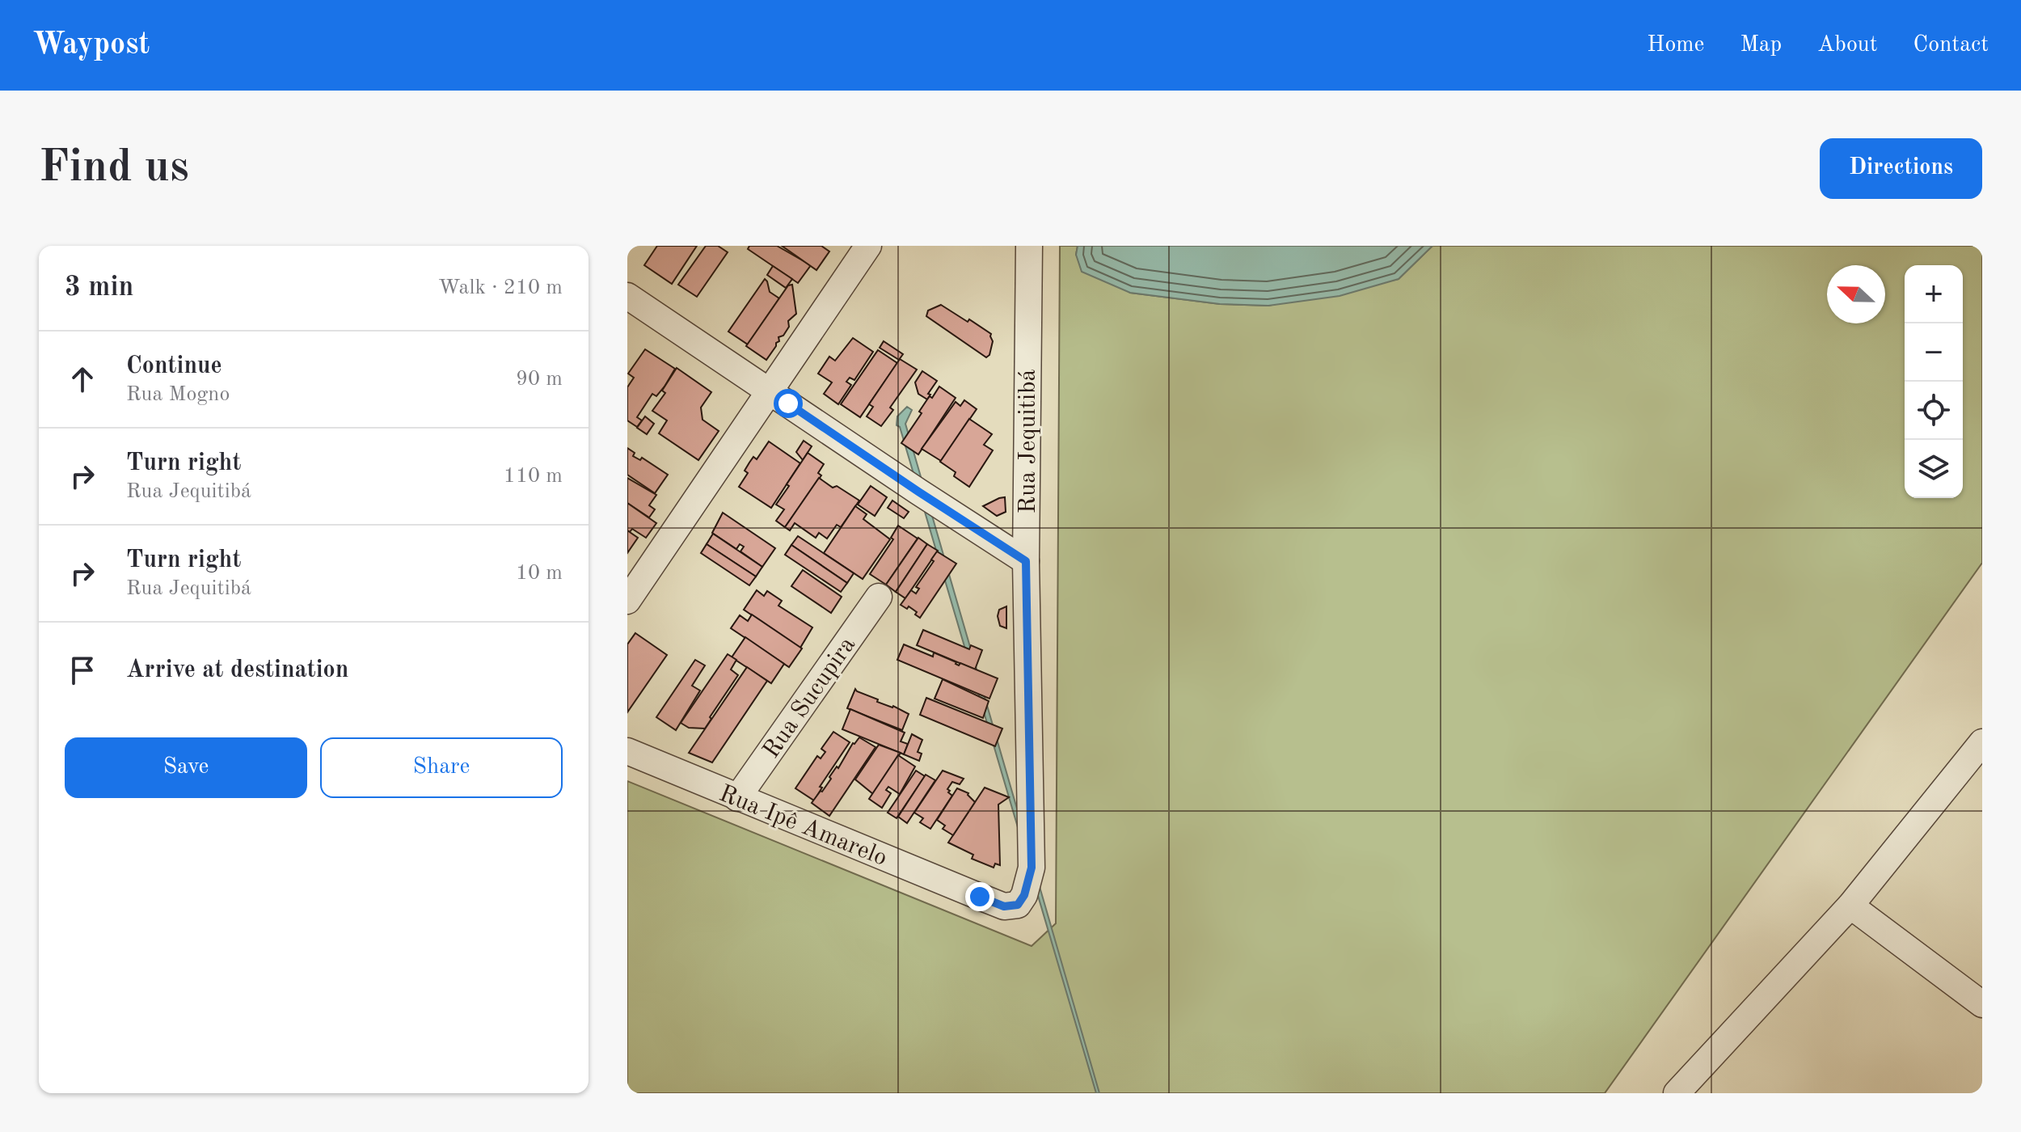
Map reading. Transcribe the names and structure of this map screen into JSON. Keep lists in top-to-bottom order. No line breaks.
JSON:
{"streets":{"street":["Rua Jequitibá","Rua Sucupira","Rua Ipê Amarelo"]},"crossings":[["Rua Jequitibá","Rua Ipê Amarelo"],["Rua Sucupira","Rua Ipê Amarelo"]],"north":"left","page":{"header":"Waypost","nav":["Home","Map","About","Contact"],"buttons":["Directions",["Save","Share"]],"title":"Find us","heading":["3 min","Walk · 210 m"],"map_buttons":["+","−"],"list":[["Continue","Rua Mogno","90 m"],["Turn right","Rua Jequitibá","110 m"],["Turn right","Rua Jequitibá","10 m"],"Arrive at destination"]}}
